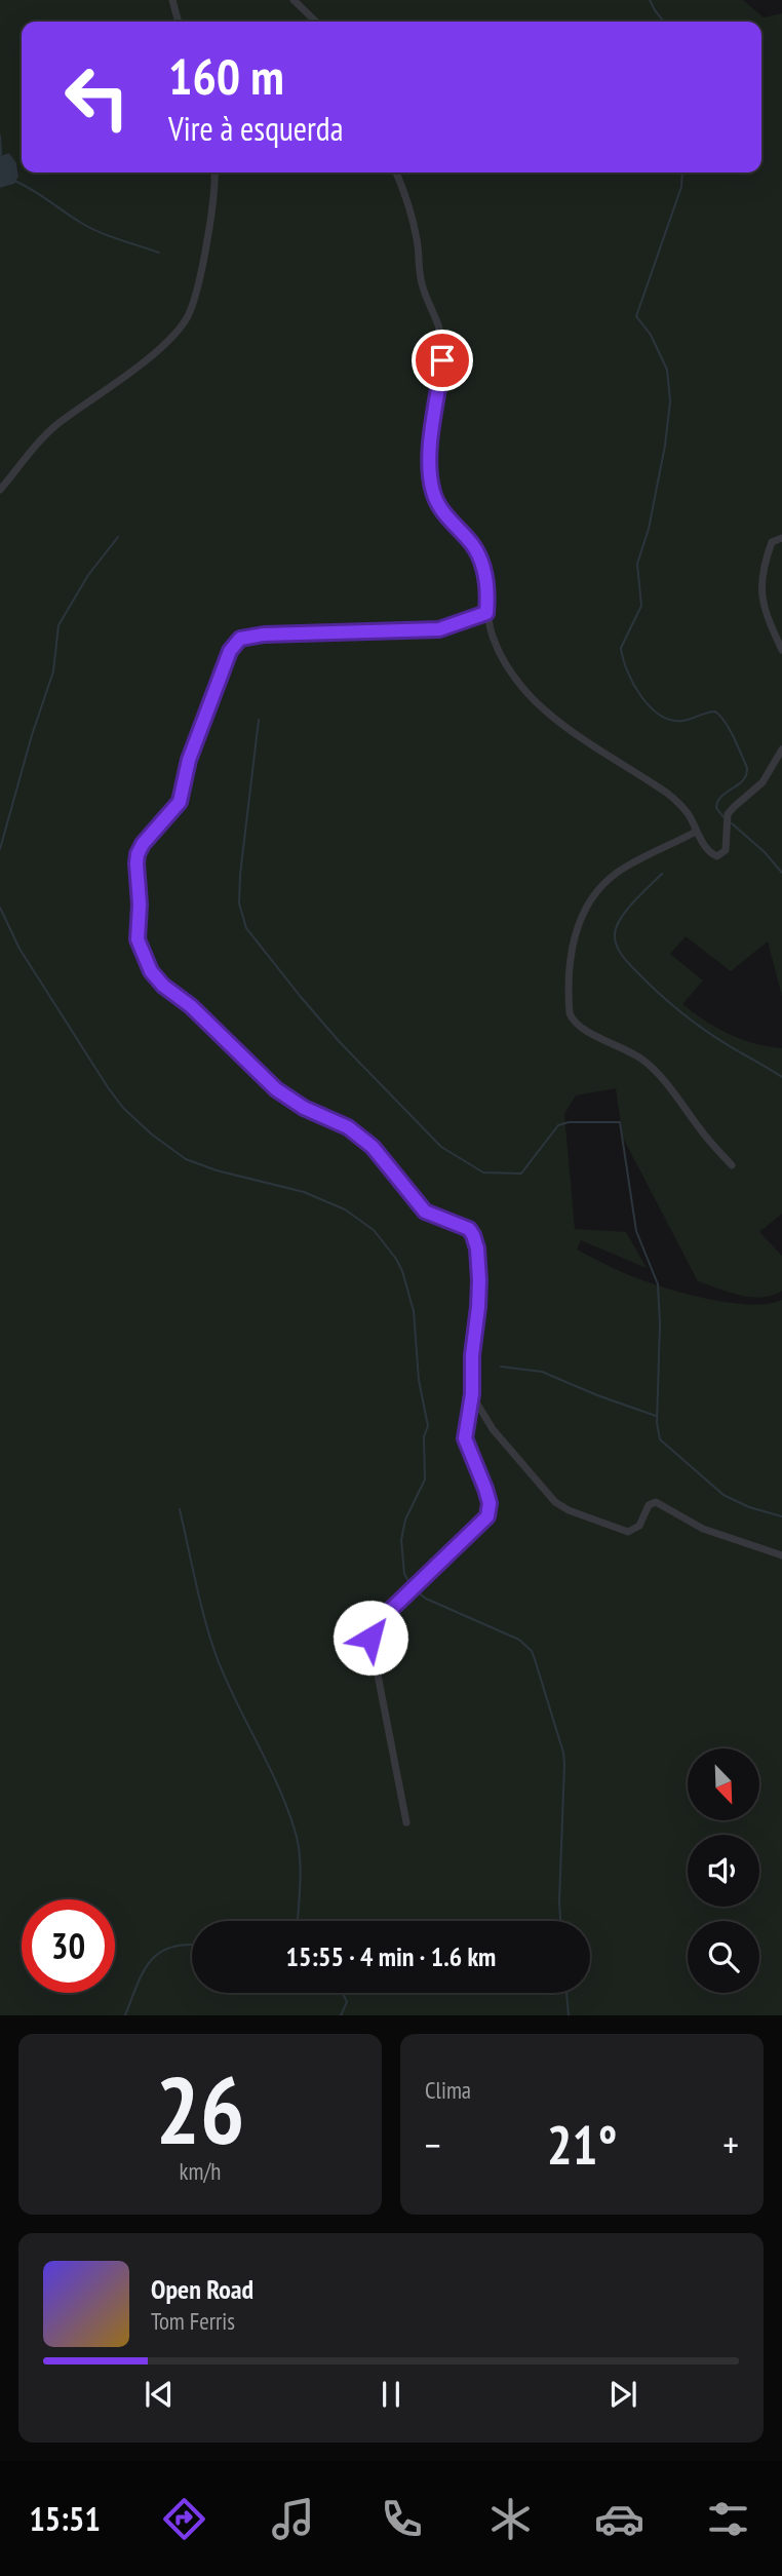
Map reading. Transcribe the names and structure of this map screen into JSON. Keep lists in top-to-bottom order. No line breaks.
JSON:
{"north":"bottom right","page":{"turn":["160 m","Vire à esquerda"],"limit":"30","trip":"15:55 · 4 min · 1.6 km","tile":[["26","km/h"],"Clima"],"heat":["−","21°","+"],"song":["Open Road","Tom Ferris"],"tabs":"15:51"}}
